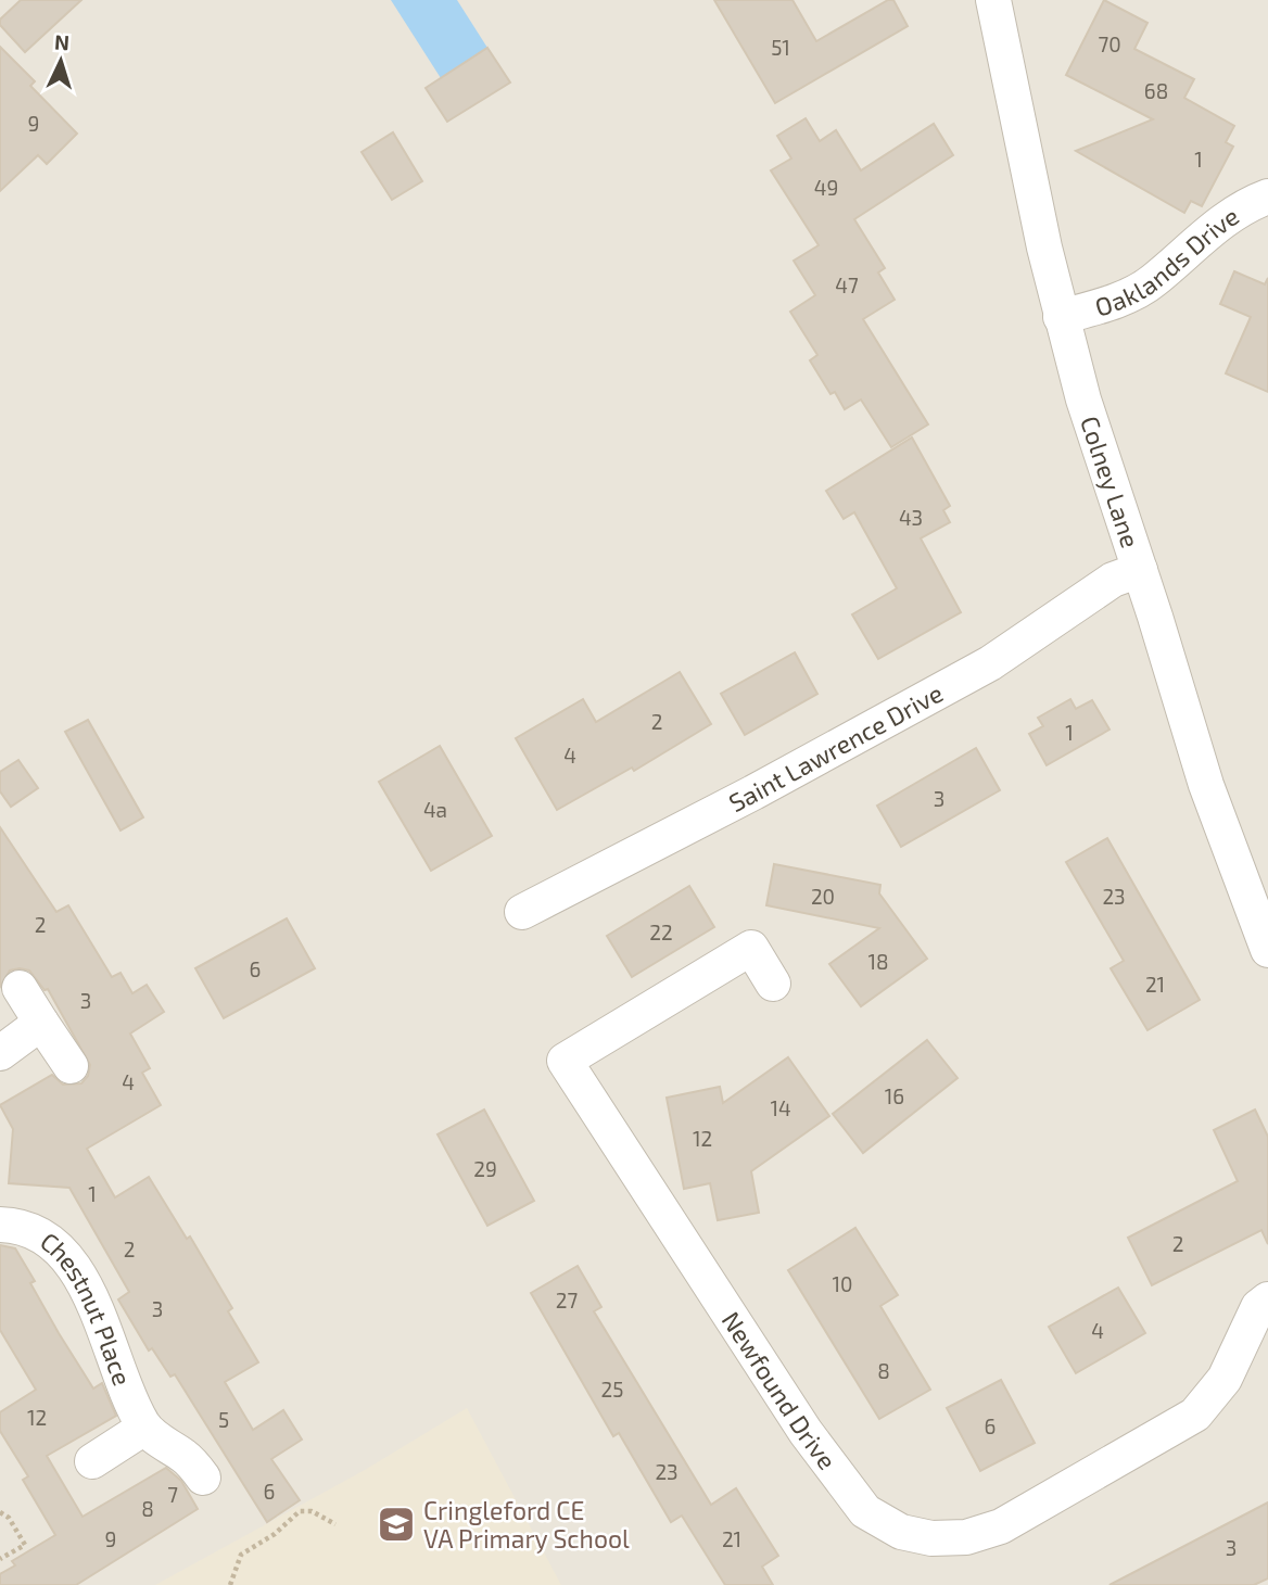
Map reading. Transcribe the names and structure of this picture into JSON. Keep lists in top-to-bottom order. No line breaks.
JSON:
{"streets":{"street":["Oaklands Drive","Colney Lane","Saint Lawrence Drive","Chestnut Place","Newfound Drive"]},"crossings":[["Oaklands Drive","Colney Lane"],["Colney Lane","Saint Lawrence Drive"]],"places":{"school or university":["Cringleford CE VA Primary School"]},"house_numbers":["70","51","68","9","1","49","47","43","2","1","4","3","4a","20","23","2","22","18","6","21","3","4","16","14","12","29","1","2","2","10","27","3","4","8","25","12","5","6","23","6","7","8","9","21","3"],"north":"top"}
